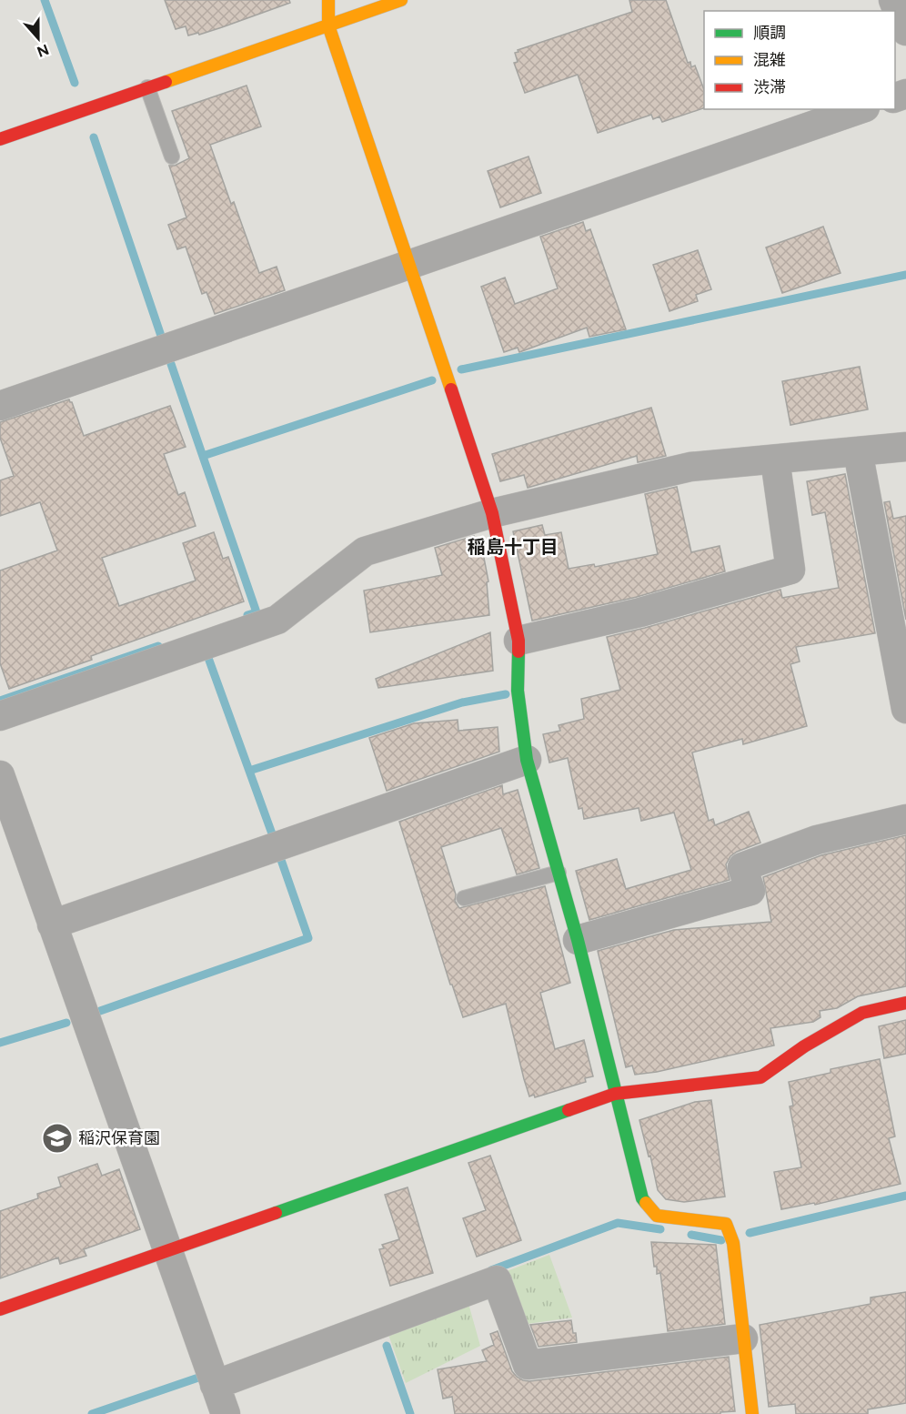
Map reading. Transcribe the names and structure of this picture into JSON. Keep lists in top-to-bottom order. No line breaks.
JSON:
{"districts":["稲島十丁目"],"places":{"school or university":["稲沢保育園"]},"legend":["順調","混雑","渋滞"],"north":"bottom"}
